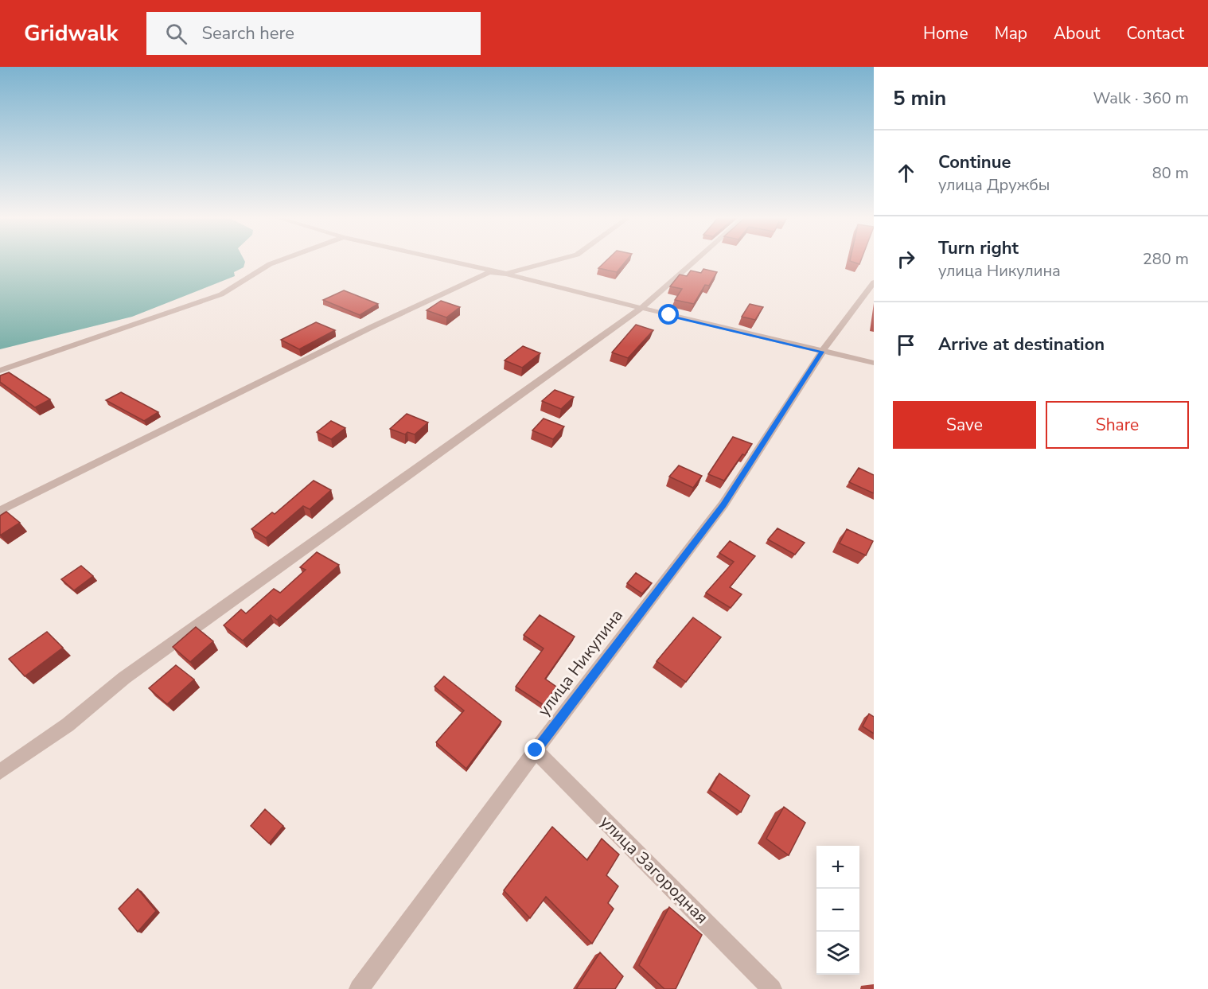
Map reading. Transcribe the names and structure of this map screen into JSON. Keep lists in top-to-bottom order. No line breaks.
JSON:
{"streets":{"street":["улица Никулина","улица Загородная"]},"crossings":[["улица Никулина","улица Загородная"]],"page":{"header":"Gridwalk","search":"Search here","nav":["Home","Map","About","Contact"],"heading":["5 min","Walk · 360 m"],"list":[["Continue","улица Дружбы","80 m"],["Turn right","улица Никулина","280 m"],"Arrive at destination"],"buttons":["Save","Share"],"map_buttons":["+","−"]}}
